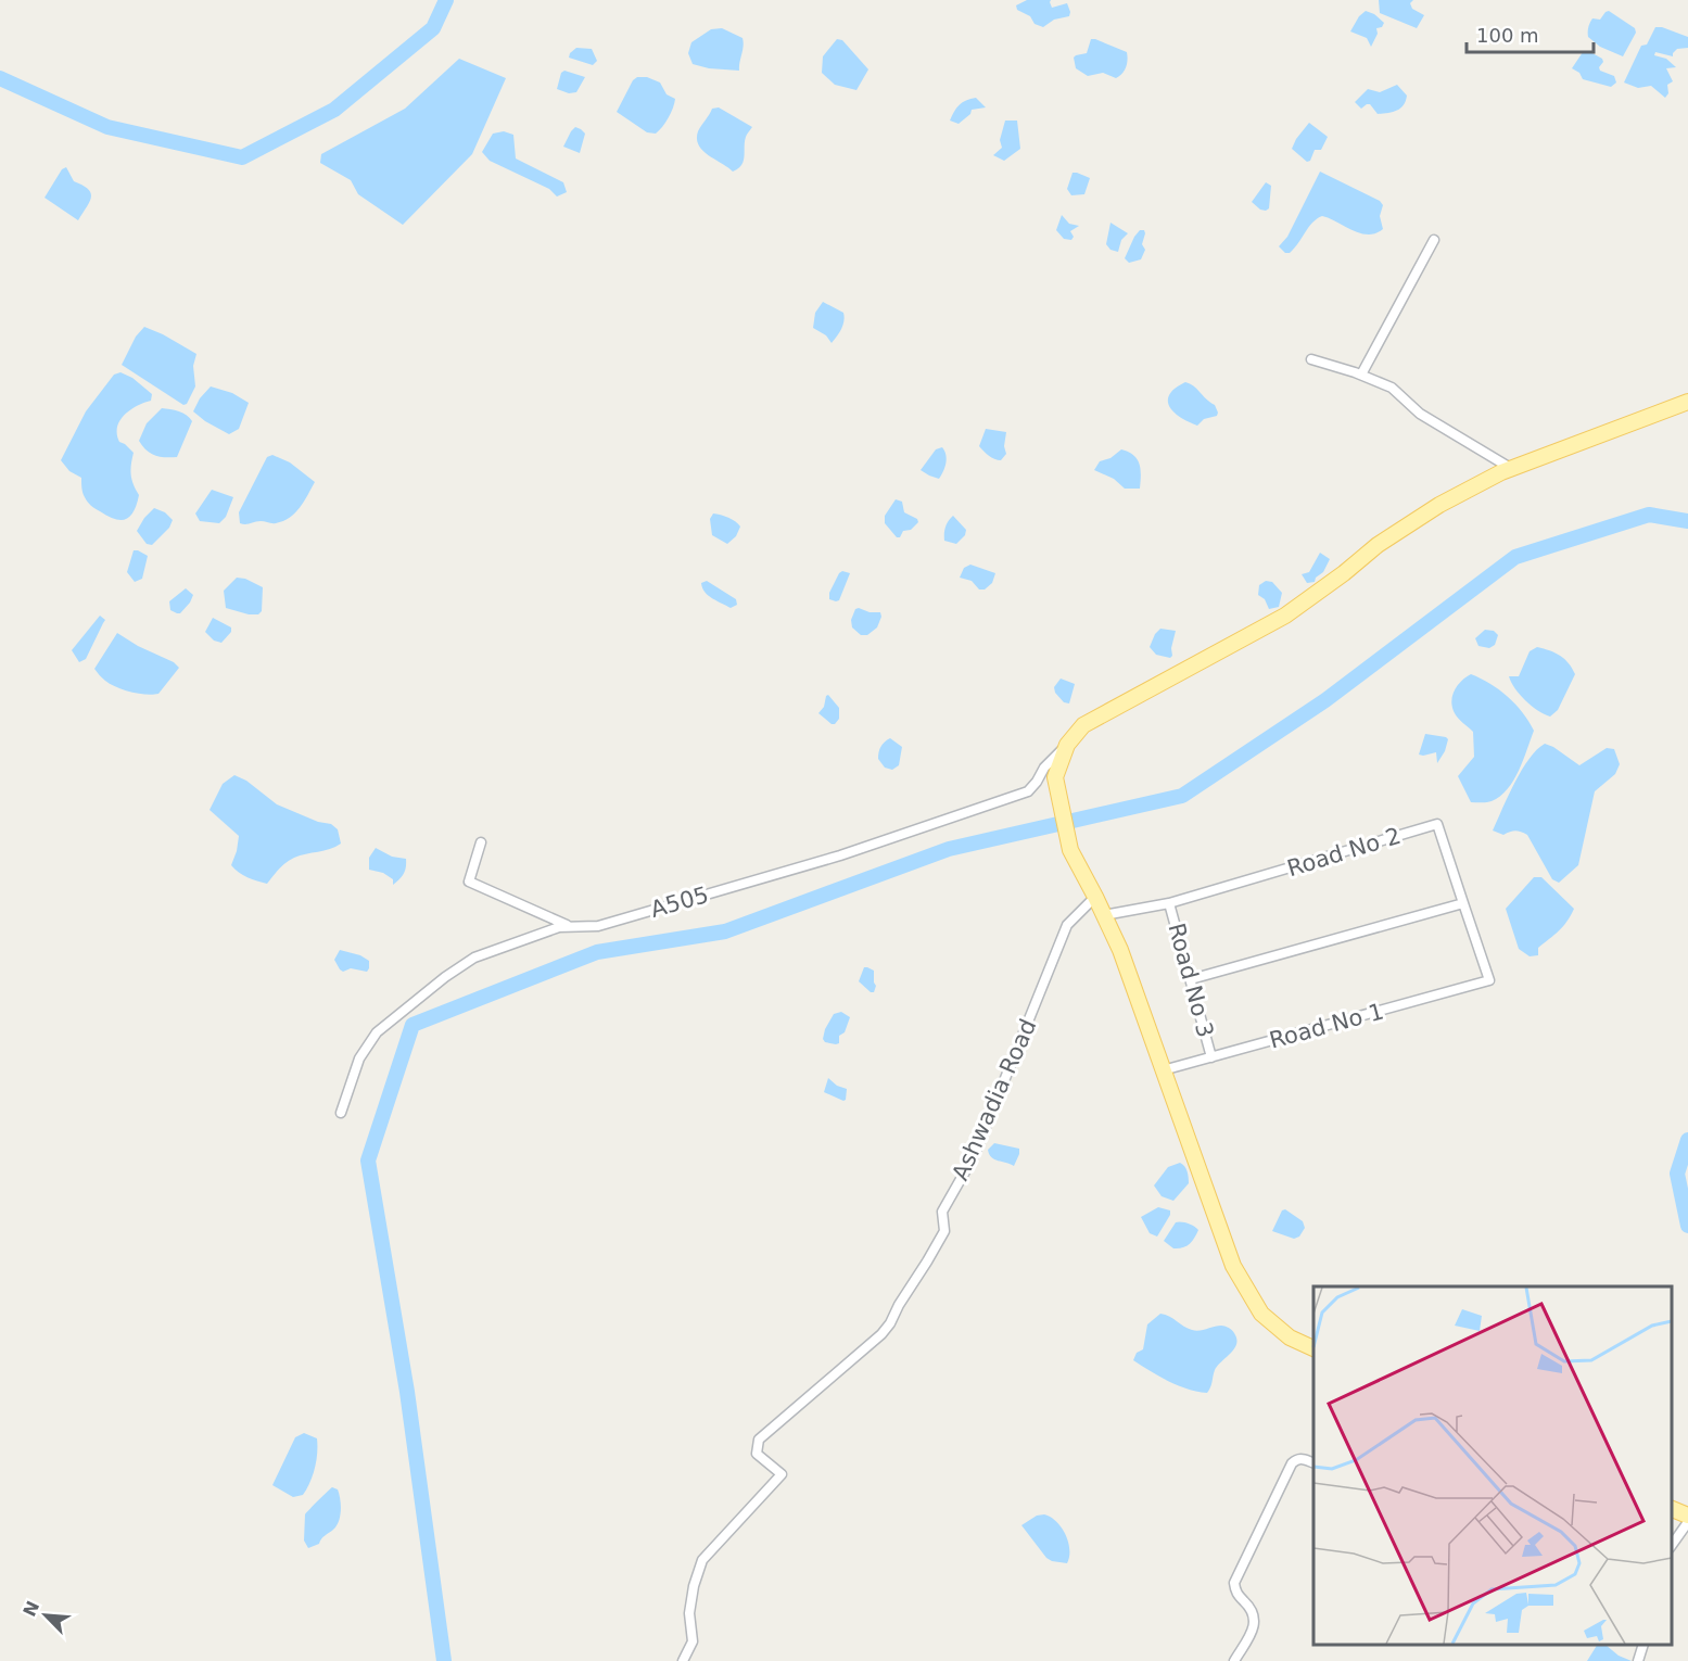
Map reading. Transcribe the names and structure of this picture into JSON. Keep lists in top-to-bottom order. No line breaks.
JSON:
{"streets":{"street":["Road No 2","A505","Road No 3","Road No 1","Ashwadia Road"]},"crossings":[["Road No 2","Road No 3"],["Road No 2","Road No 1"],["Road No 3","Road No 1"]],"scale_bar":"100 m","north":"top left"}
